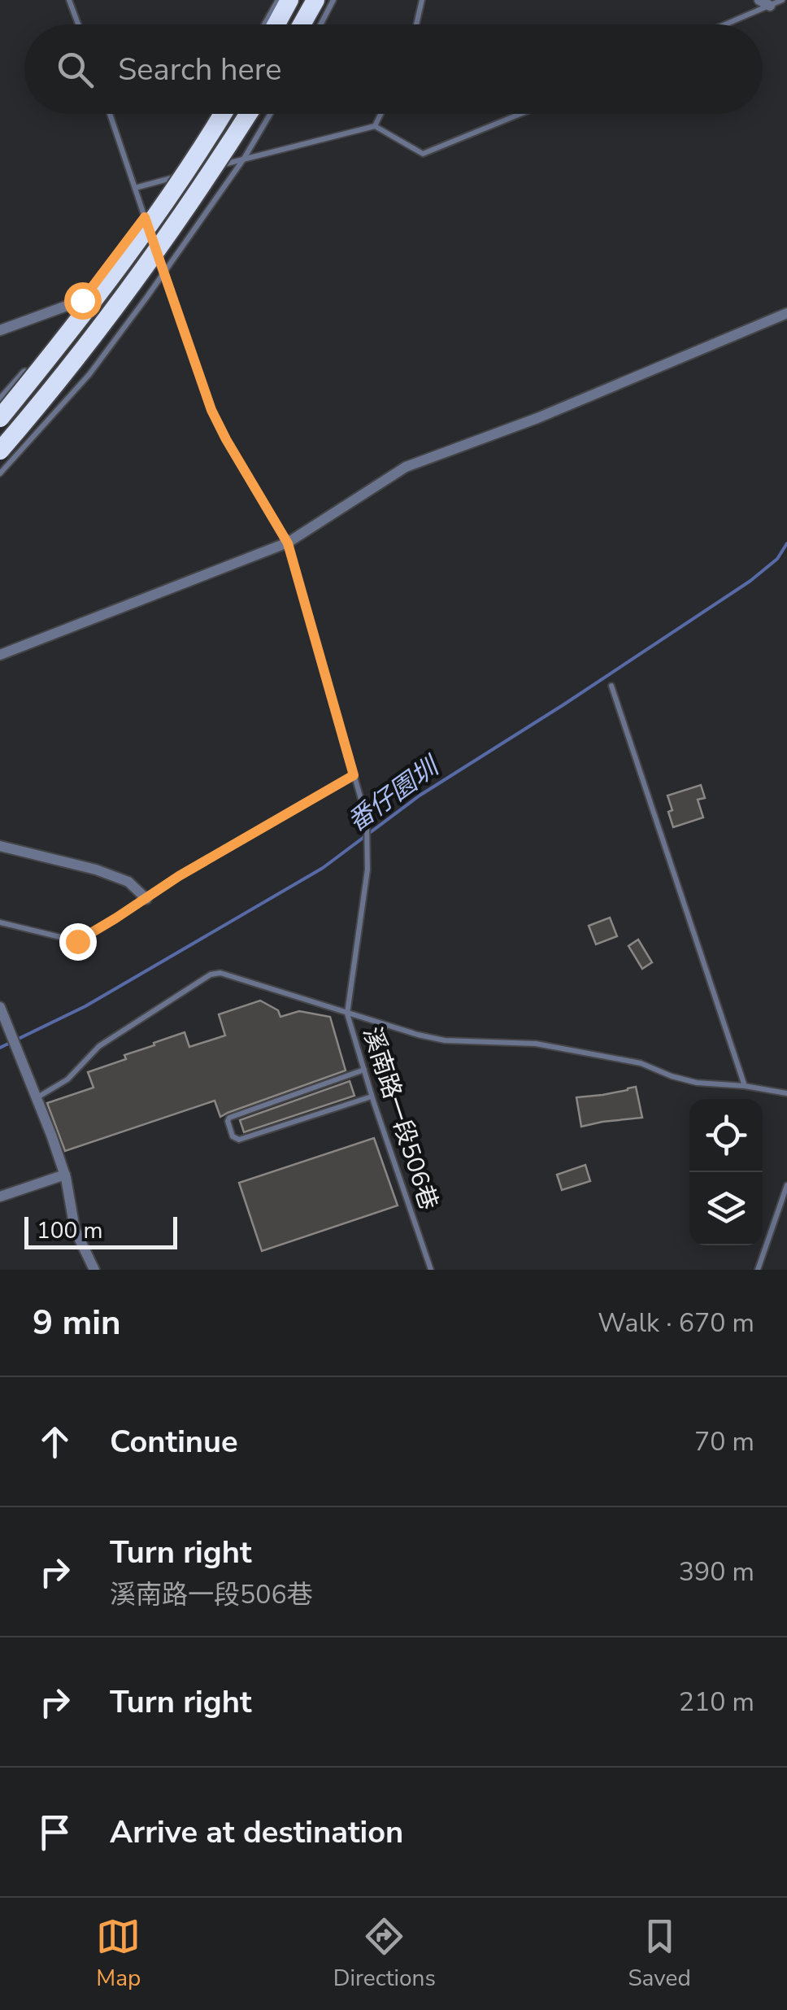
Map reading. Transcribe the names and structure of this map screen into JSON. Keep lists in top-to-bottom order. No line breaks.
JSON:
{"streets":{"lane":["溪南路一段506巷"]},"water":["番仔園圳"],"scale_bar":"100 m","page":{"search":"Search here","scale":"100 m","heading":["9 min","Walk · 670 m"],"list":[["Continue","70 m"],["Turn right","溪南路一段506巷","390 m"],["Turn right","210 m"],"Arrive at destination"],"nav":["Map","Directions","Saved"]}}
